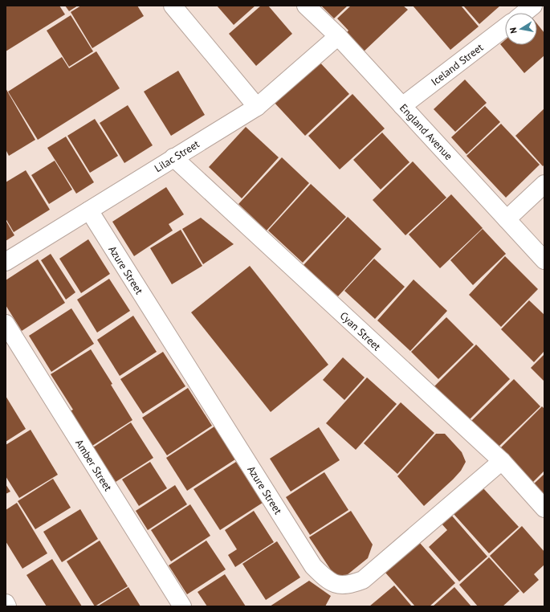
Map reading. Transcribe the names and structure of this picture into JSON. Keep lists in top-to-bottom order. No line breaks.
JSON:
{"streets":{"street":["Iceland Street","England Avenue","Lilac Street","Azure Street","Cyan Street","Amber Street"]},"crossings":[["Iceland Street","England Avenue"],["England Avenue","Lilac Street"],["Lilac Street","Azure Street"],["Lilac Street","Cyan Street"],["Azure Street","Cyan Street"]],"north":"left"}
